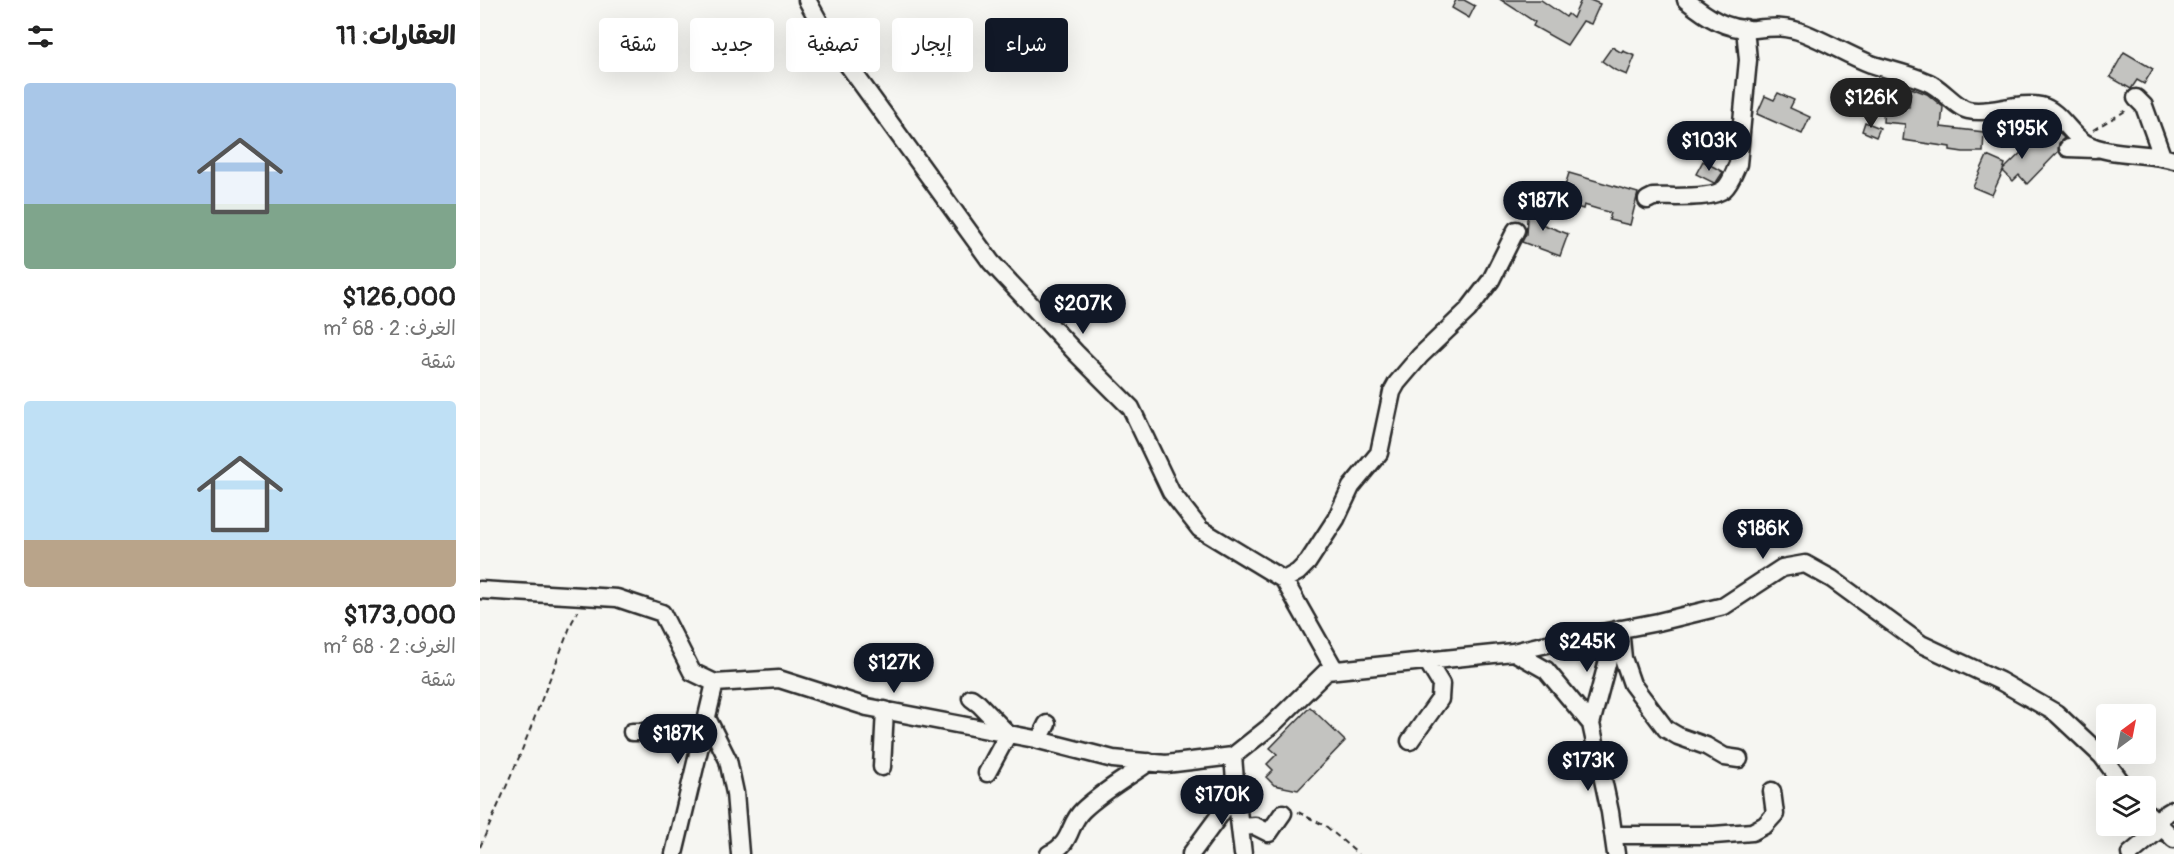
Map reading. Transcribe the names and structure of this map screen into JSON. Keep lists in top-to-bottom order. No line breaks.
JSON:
{"north":"top right","page":{"heading":"العقارات: 11","chip":["شراء","إيجار","تصفية","جديد","شقة"],"list":[{"name":"$126,000","note":"الغرف: 2 · 68 m² · شقة"},{"name":"$173,000","note":"الغرف: 2 · 68 m² · شقة"}],"price":["$126K","$195K","$103K","$187K","$207K","$186K","$245K","$127K","$187K","$173K","$170K"]}}
